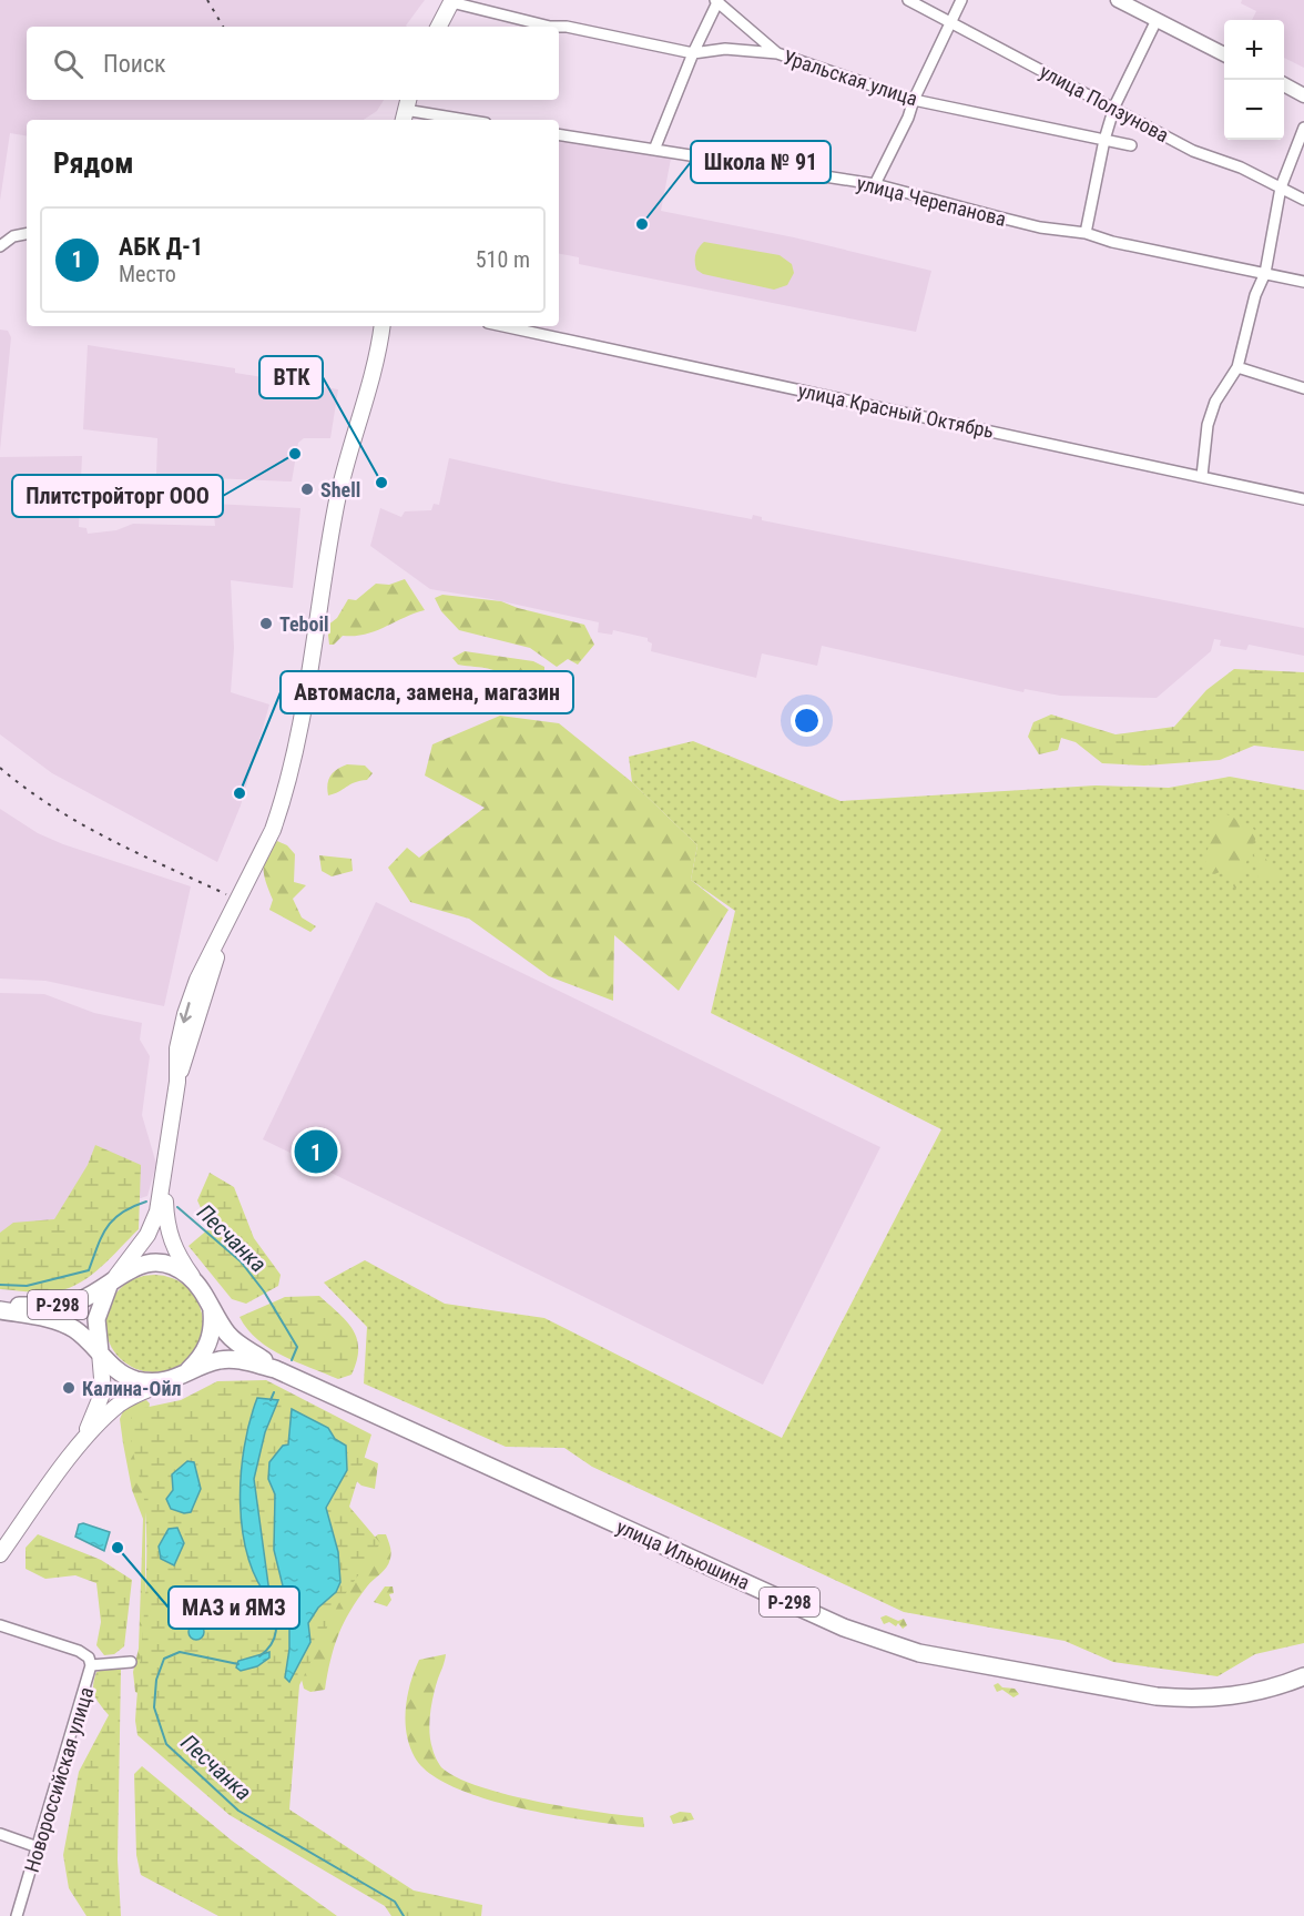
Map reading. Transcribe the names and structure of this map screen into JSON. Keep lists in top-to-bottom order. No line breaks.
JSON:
{"streets":{"highway":["Р-298","улица Ильюшина"],"street":["Уральская улица","улица Ползунова","улица Черепанова","улица Красный Октябрь","Новороссийская улица"]},"crossings":[["Р-298","улица Ильюшина"]],"water":["Песчанка"],"places":["Школа № 91","Плитстройторг ООО","ВТК","Shell","Teboil","Автомасла, замена, магазин","Калина-Ойл","МАЗ и ЯМЗ"],"page":{"map_buttons":["+","−"],"search":"Поиск","heading":"Рядом","list":[{"mark":"1","name":"АБК Д-1","note":"Место","value":"510 m"}],"pins":"1"}}
